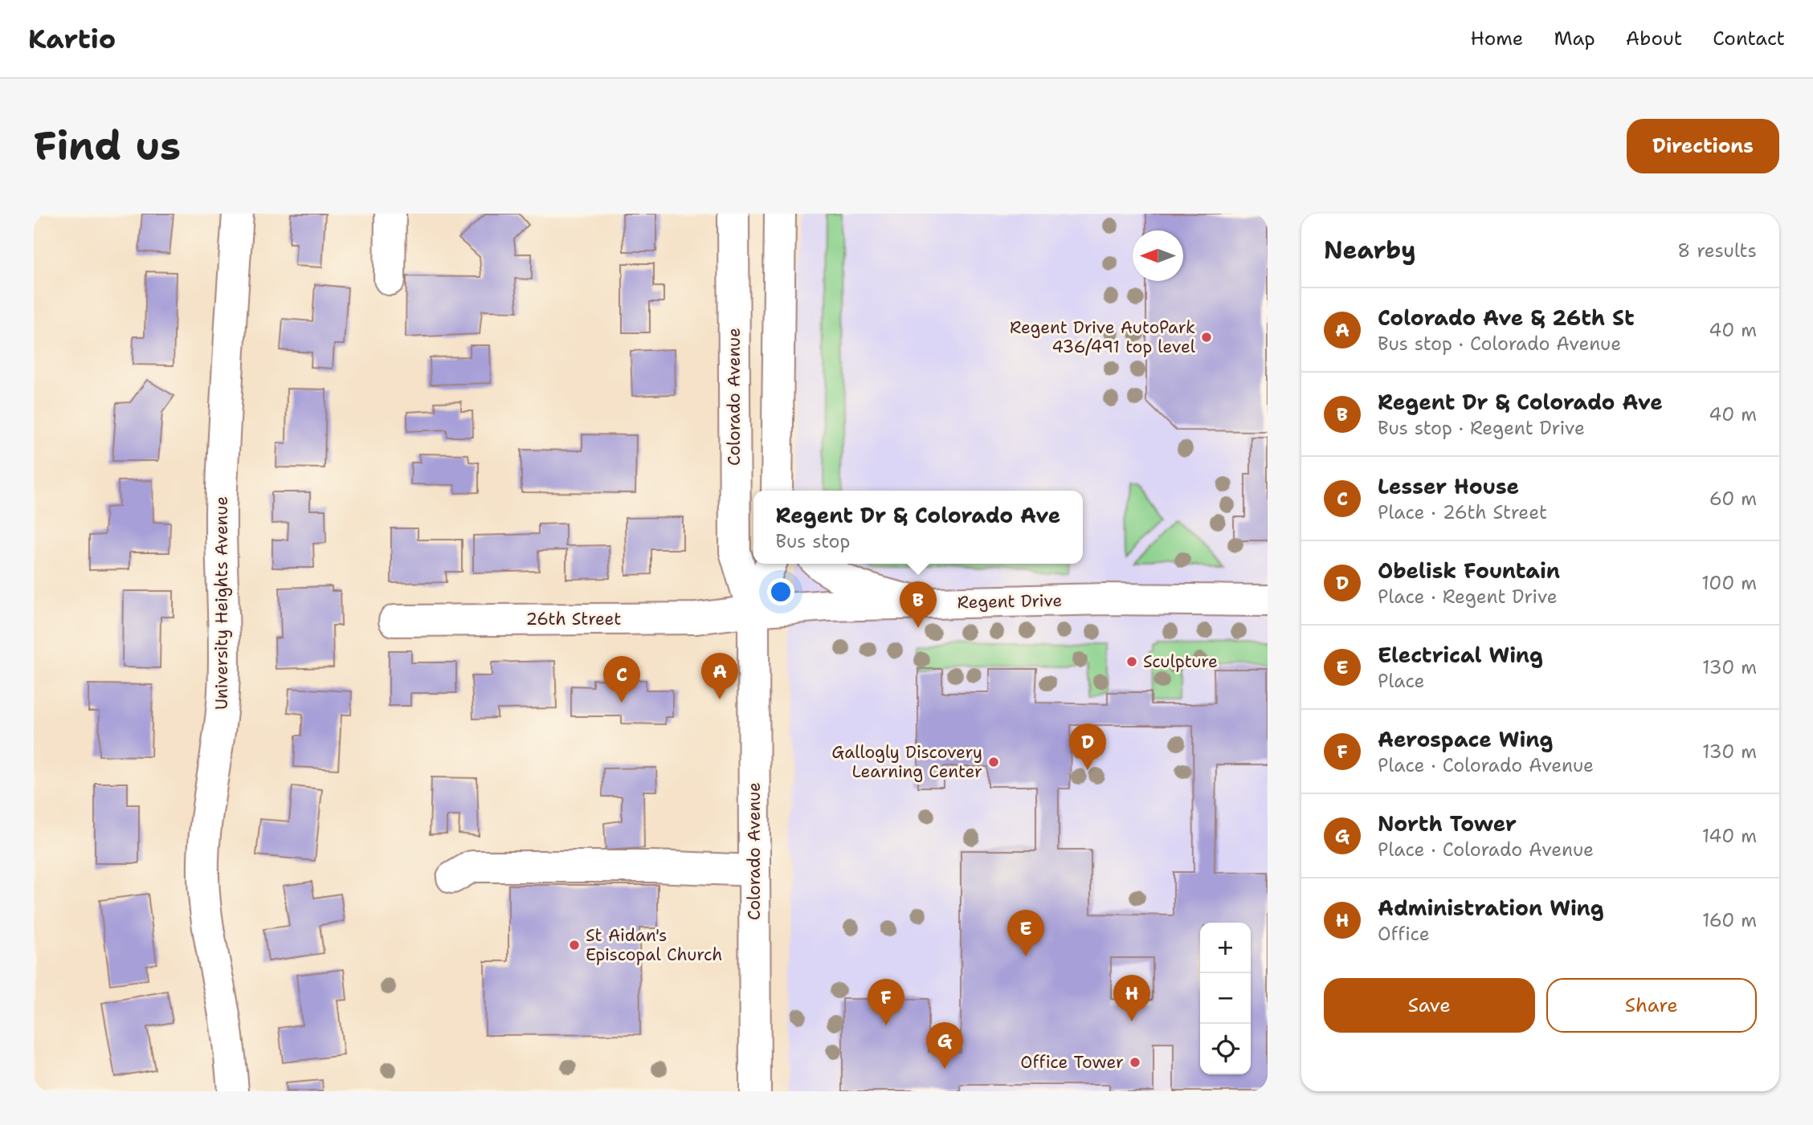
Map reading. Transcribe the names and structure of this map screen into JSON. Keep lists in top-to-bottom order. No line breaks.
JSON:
{"streets":{"street":["Colorado Avenue","Regent Drive","University Heights Avenue","26th Street"]},"crossings":[["Colorado Avenue","Regent Drive"],["Colorado Avenue","26th Street"],["Regent Drive","26th Street"]],"places":["Regent Drive AutoPark 436/491 top level","Sculpture","Gallogly Discovery Learning Center","St Aidan's Episcopal Church","Office Tower"],"north":"left","page":{"header":"Kartio","nav":["Home","Map","About","Contact"],"buttons":["Directions",["Save","Share"]],"title":"Find us","heading":["Nearby","8 results"],"list":[{"mark":"A","name":"Colorado Ave & 26th St","note":"Bus stop · Colorado Avenue","value":"40 m"},{"mark":"B","name":"Regent Dr & Colorado Ave","note":"Bus stop · Regent Drive","value":"40 m"},{"mark":"C","name":"Lesser House","note":"Place · 26th Street","value":"60 m"},{"mark":"D","name":"Obelisk Fountain","note":"Place · Regent Drive","value":"100 m"},{"mark":"E","name":"Electrical Wing","note":"Place","value":"130 m"},{"mark":"F","name":"Aerospace Wing","note":"Place · Colorado Avenue","value":"130 m"},{"mark":"G","name":"North Tower","note":"Place · Colorado Avenue","value":"140 m"},{"mark":"H","name":"Administration Wing","note":"Office","value":"160 m"}],"popup":["Regent Dr & Colorado Ave","Bus stop"],"pins":["B","A","C","D","E","H","F","G"],"map_buttons":["+","−"]}}
